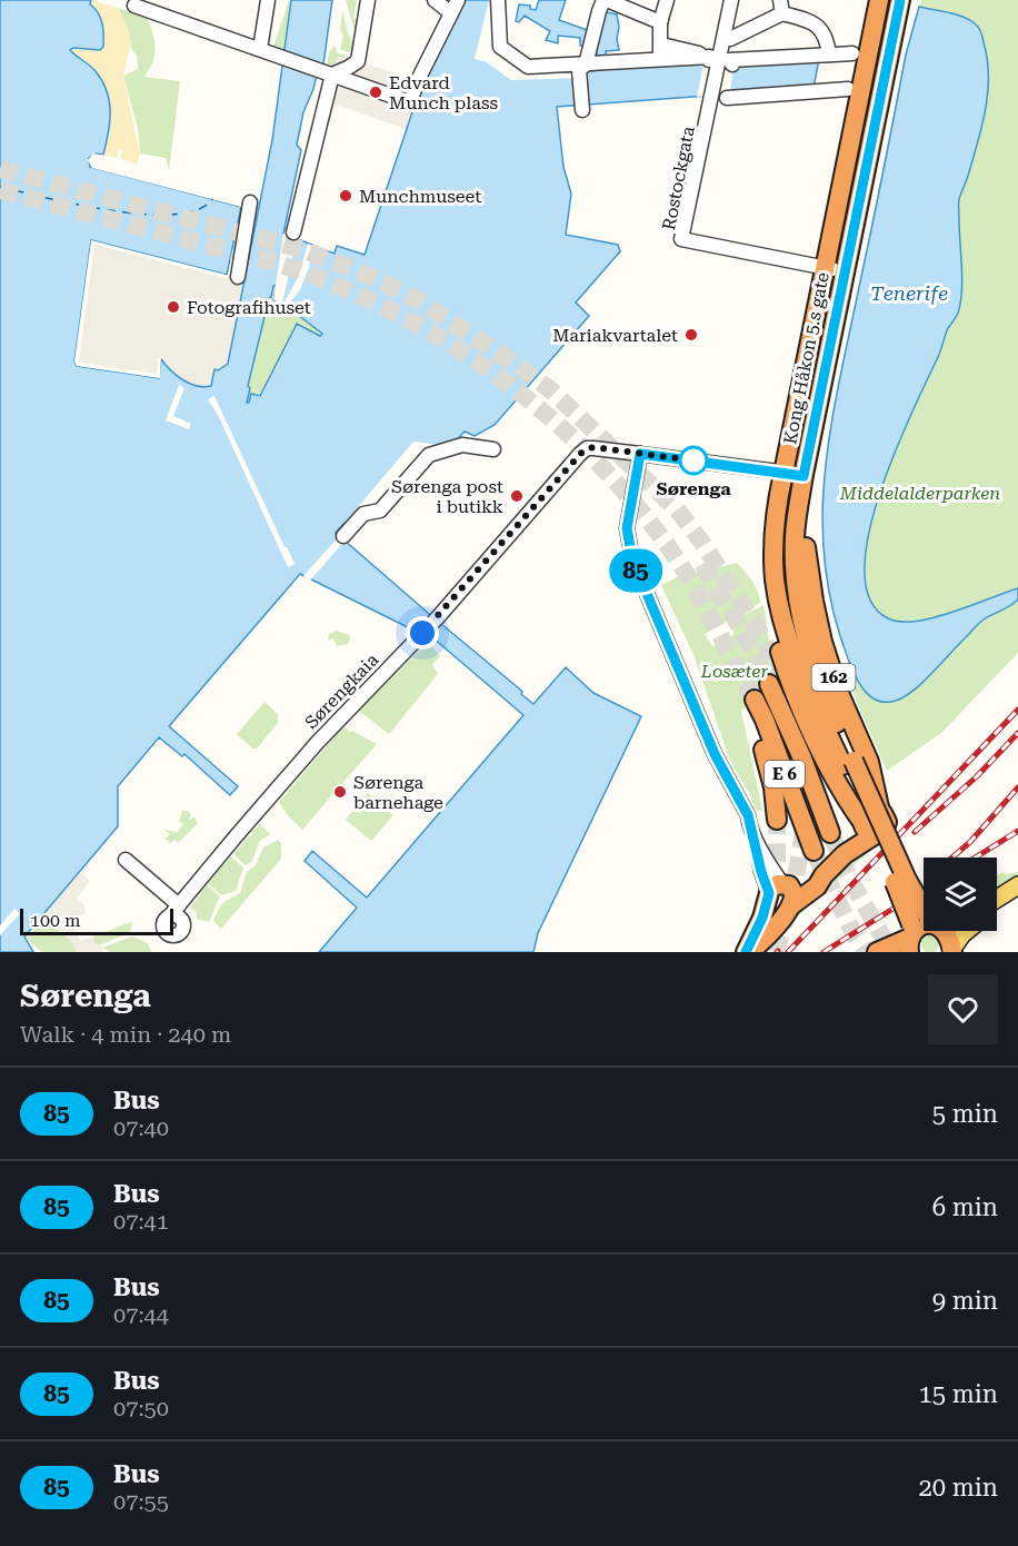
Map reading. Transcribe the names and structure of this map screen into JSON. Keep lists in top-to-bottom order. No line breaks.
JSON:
{"streets":{"highway":["Kong Håkon 5.s gate","162","E 6"],"street":["Rostockgata","Sørengkaia"]},"crossings":[["Rostockgata","Kong Håkon 5.s gate"],["Kong Håkon 5.s gate","162"],["Kong Håkon 5.s gate","Sørengkaia"]],"water":["Tenerife"],"parks":["Middelalderparken","Losæter"],"places":["Edvard Munch plass","Munchmuseet","Fotografihuset","Mariakvartalet","Sørenga","Sørenga post i butikk","Sørenga barnehage"],"lines":["bus line 85"],"scale_bar":"100 m","page":{"on_map":"85","scale":"100 m","heading":["Sørenga","Walk · 4 min · 240 m"],"list":[{"mark":"85","name":"Bus","note":"07:40","value":"5 min"},{"mark":"85","name":"Bus","note":"07:41","value":"6 min"},{"mark":"85","name":"Bus","note":"07:44","value":"9 min"},{"mark":"85","name":"Bus","note":"07:50","value":"15 min"},{"mark":"85","name":"Bus","note":"07:55","value":"20 min"}]}}
